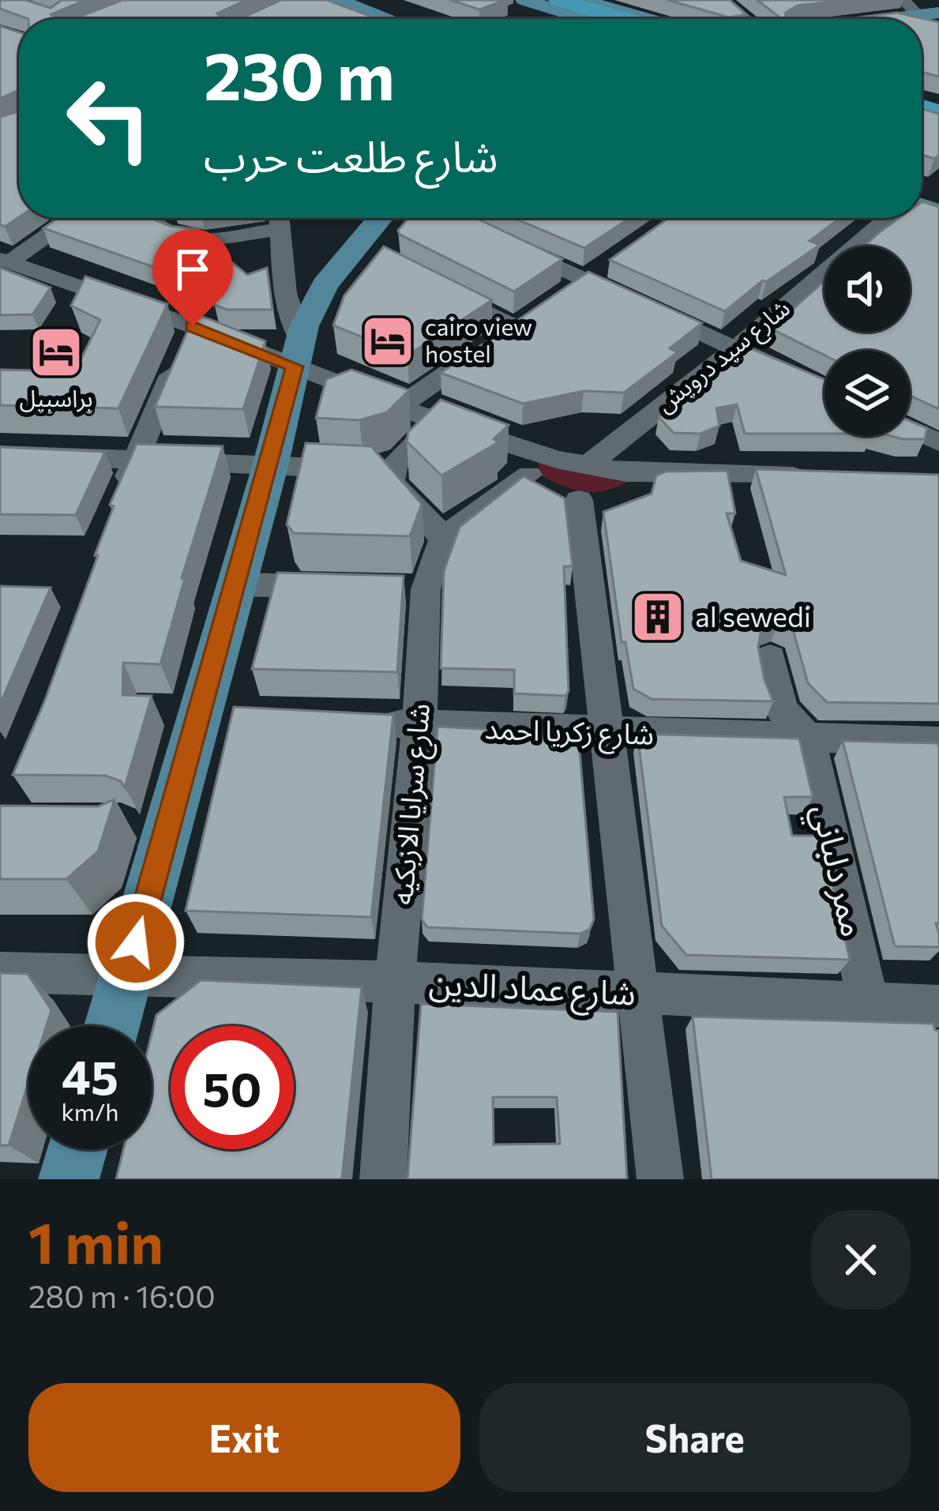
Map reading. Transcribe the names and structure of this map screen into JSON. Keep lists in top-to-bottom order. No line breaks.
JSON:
{"streets":{"street":["شارع سيد درويش","شارع زكريا احمد","شارع سرايا الازبكيه","ممر دلباني","شارع عماد الدين"]},"crossings":[["شارع زكريا احمد","شارع سرايا الازبكيه"],["شارع زكريا احمد","ممر دلباني"],["شارع سرايا الازبكيه","شارع عماد الدين"],["ممر دلباني","شارع عماد الدين"]],"places":{"hotel":["cairo view hostel","براسبيل"],"building":["al sewedi"]},"page":{"turn":["230 m","شارع طلعت حرب"],"speed":"45 km/h","limit":"50","heading":["1 min","280 m · 16:00"],"buttons":["Exit","Share"]}}
